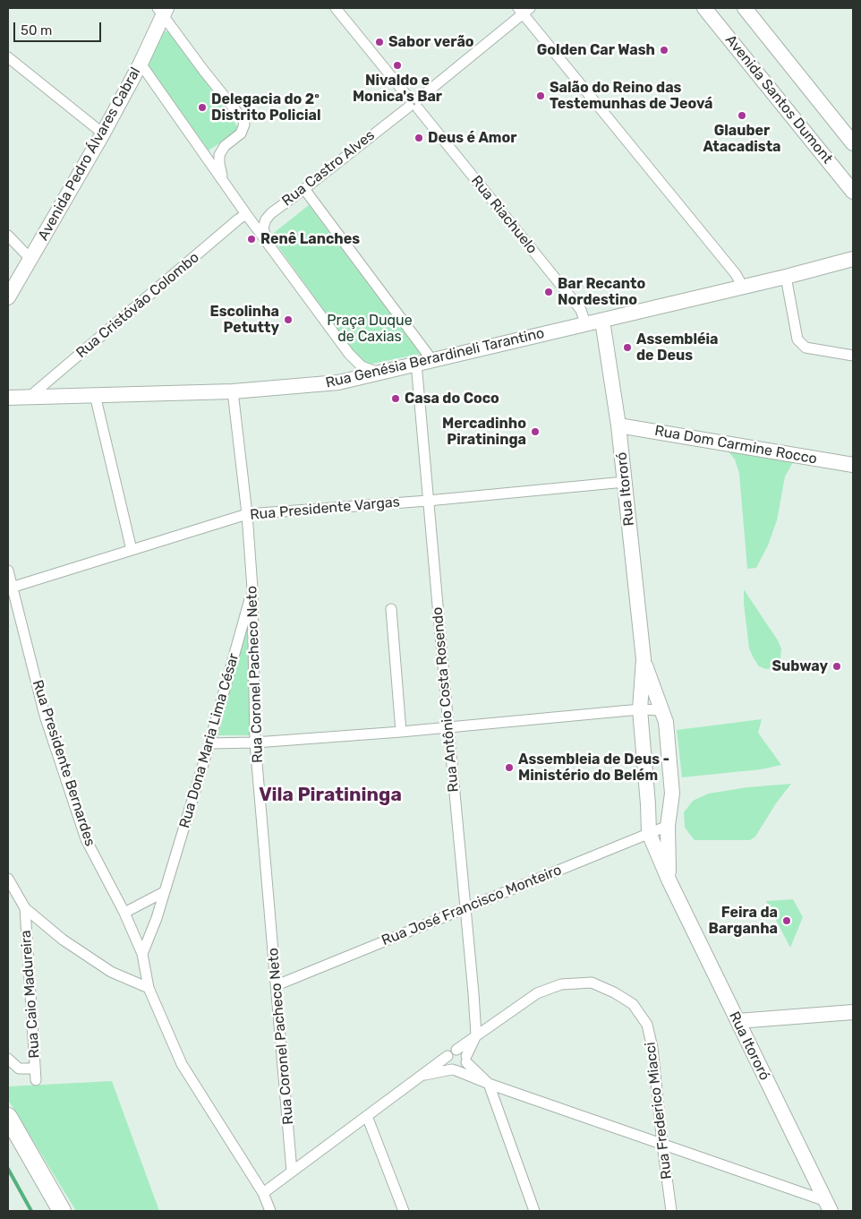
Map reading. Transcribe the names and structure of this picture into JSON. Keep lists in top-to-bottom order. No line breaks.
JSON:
{"streets":{"main road":["Avenida Santos Dumont","Avenida Pedro Álvares Cabral","Rua Genésia Berardineli Tarantino","Rua Dom Carmine Rocco","Rua Itororó"],"street":["Rua Castro Alves","Rua Riachuelo","Rua Cristóvão Colombo","Rua Presidente Vargas","Rua Coronel Pacheco Neto","Rua Antônio Costa Rosendo","Rua Dona Maria Lima César","Rua Presidente Bernardes","Rua José Francisco Monteiro","Rua Caio Madureira","Rua Frederico Miacci"]},"crossings":[["Rua Castro Alves","Rua Riachuelo"],["Rua Riachuelo","Rua Genésia Berardineli Tarantino"],["Rua Cristóvão Colombo","Rua Genésia Berardineli Tarantino"],["Rua Genésia Berardineli Tarantino","Rua Itororó"],["Rua Genésia Berardineli Tarantino","Rua Coronel Pacheco Neto"],["Rua Genésia Berardineli Tarantino","Rua Antônio Costa Rosendo"],["Rua Dom Carmine Rocco","Rua Itororó"],["Rua Itororó","Rua Presidente Vargas"],["Rua Itororó","Rua José Francisco Monteiro"],["Rua Presidente Vargas","Rua Coronel Pacheco Neto"],["Rua Presidente Vargas","Rua Antônio Costa Rosendo"],["Rua Presidente Vargas","Rua Presidente Bernardes"],["Rua Coronel Pacheco Neto","Rua Dona Maria Lima César"],["Rua Coronel Pacheco Neto","Rua José Francisco Monteiro"],["Rua Antônio Costa Rosendo","Rua José Francisco Monteiro"],["Rua Antônio Costa Rosendo","Rua Frederico Miacci"],["Rua Dona Maria Lima César","Rua Presidente Bernardes"],["Rua Presidente Bernardes","Rua Caio Madureira"]],"districts":["Vila Piratininga"],"parks":["Praça Duque de Caxias"],"places":["Sabor verão","Golden Car Wash","Nivaldo e Monica's Bar","Salão do Reino das Testemunhas de Jeová","Delegacia do 2º Distrito Policial","Glauber Atacadista","Deus é Amor","Renê Lanches","Bar Recanto Nordestino","Escolinha Petutty","Assembléia de Deus","Casa do Coco","Mercadinho Piratininga","Subway","Assembleia de Deus - Ministério do Belém","Feira da Barganha"],"scale_bar":"50 m"}
